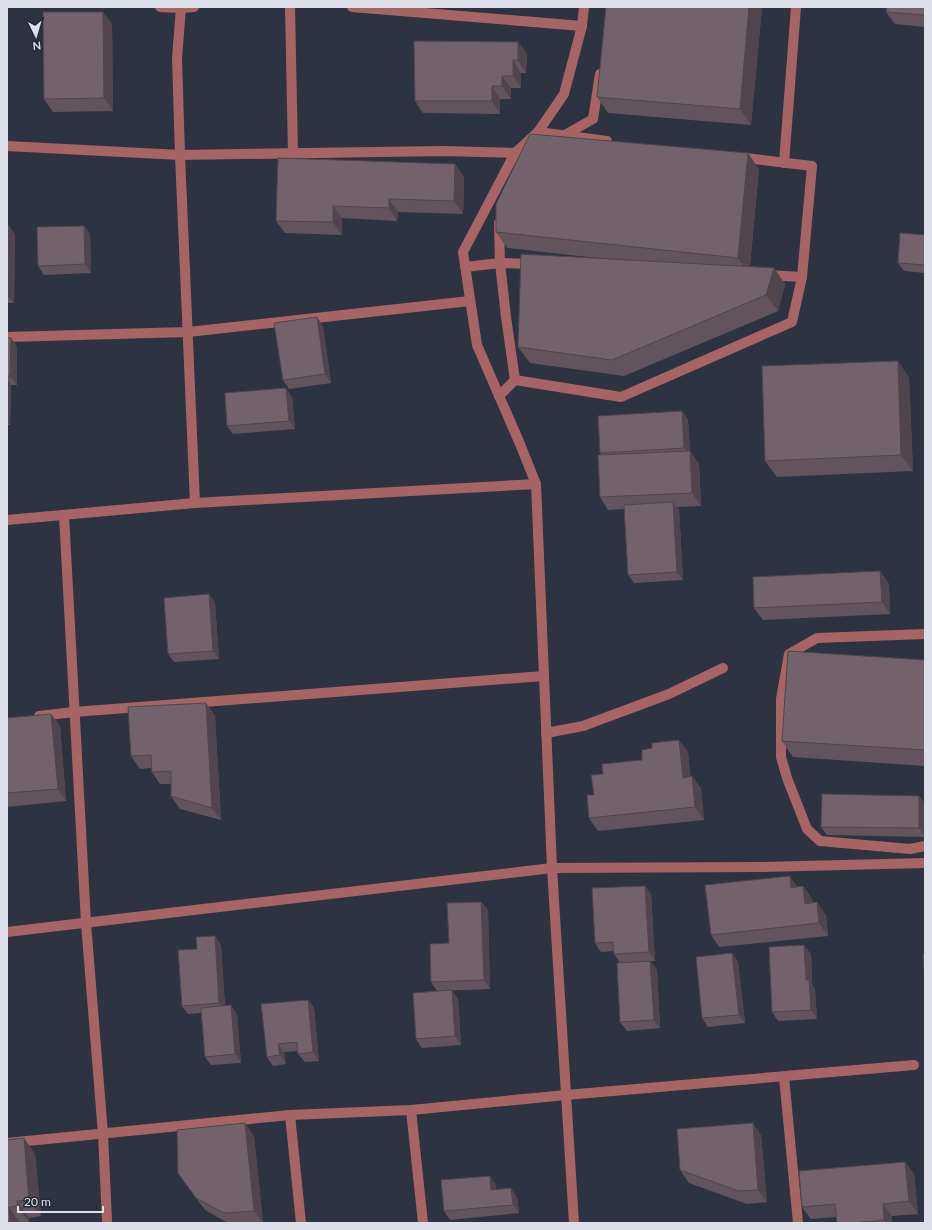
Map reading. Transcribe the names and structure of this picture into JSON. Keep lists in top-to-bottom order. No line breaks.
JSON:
{"scale_bar":"20 m","north":"bottom"}
